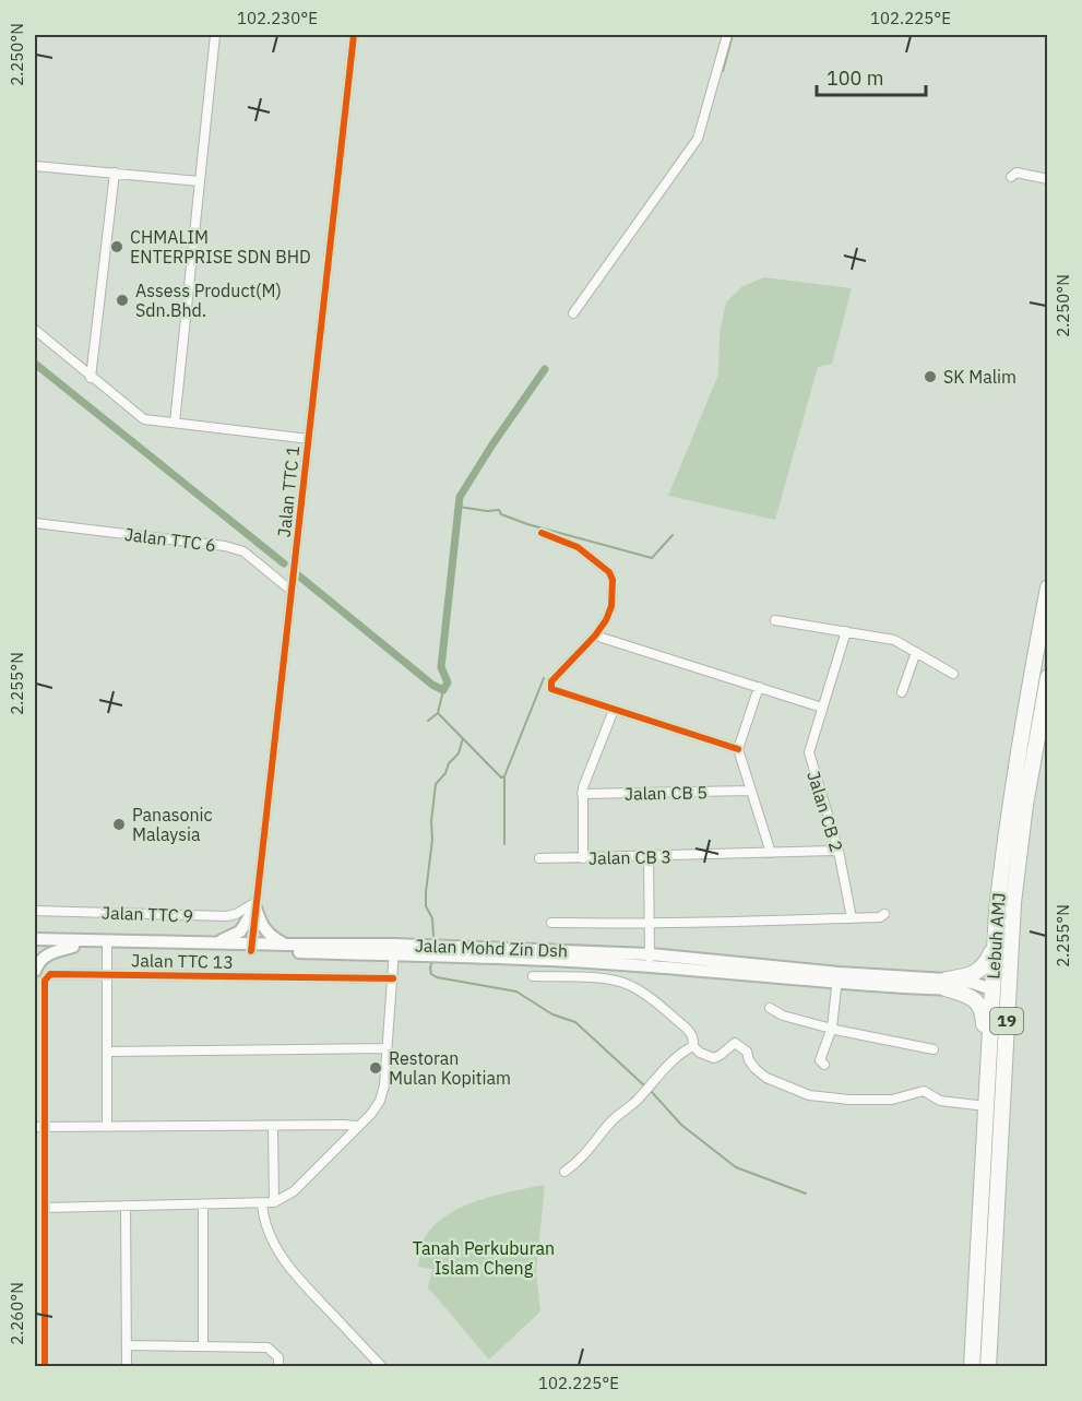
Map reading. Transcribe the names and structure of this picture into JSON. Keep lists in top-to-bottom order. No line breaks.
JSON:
{"streets":{"highway":["Lebuh AMJ","19"],"main road":["Jalan Mohd Zin Dsh"],"street":["Jalan TTC 1","Jalan TTC 6","Jalan CB 5","Jalan CB 2","Jalan CB 3","Jalan TTC 9","Jalan TTC 13"]},"crossings":[["Jalan TTC 1","Jalan TTC 6"],["Jalan TTC 1","Jalan TTC 9"],["Jalan TTC 1","Jalan Mohd Zin Dsh"],["Jalan CB 2","Jalan CB 3"],["Lebuh AMJ","Jalan Mohd Zin Dsh"]],"parks":["Tanah Perkuburan Islam Cheng"],"places":["CHMALIM ENTERPRISE SDN BHD","Assess Product(M) Sdn.Bhd.","SK Malim","Panasonic Malaysia","Restoran Mulan Kopitiam"],"scale_bar":"100 m","coordinates":["102.230°E","102.225°E","2.250°N","2.255°N","2.260°N"]}
